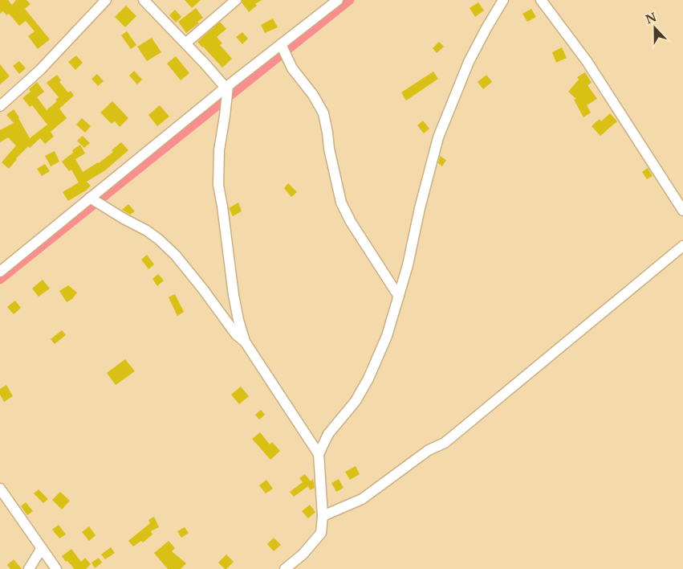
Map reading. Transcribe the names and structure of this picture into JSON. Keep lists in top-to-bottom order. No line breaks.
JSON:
{"north":"top"}
